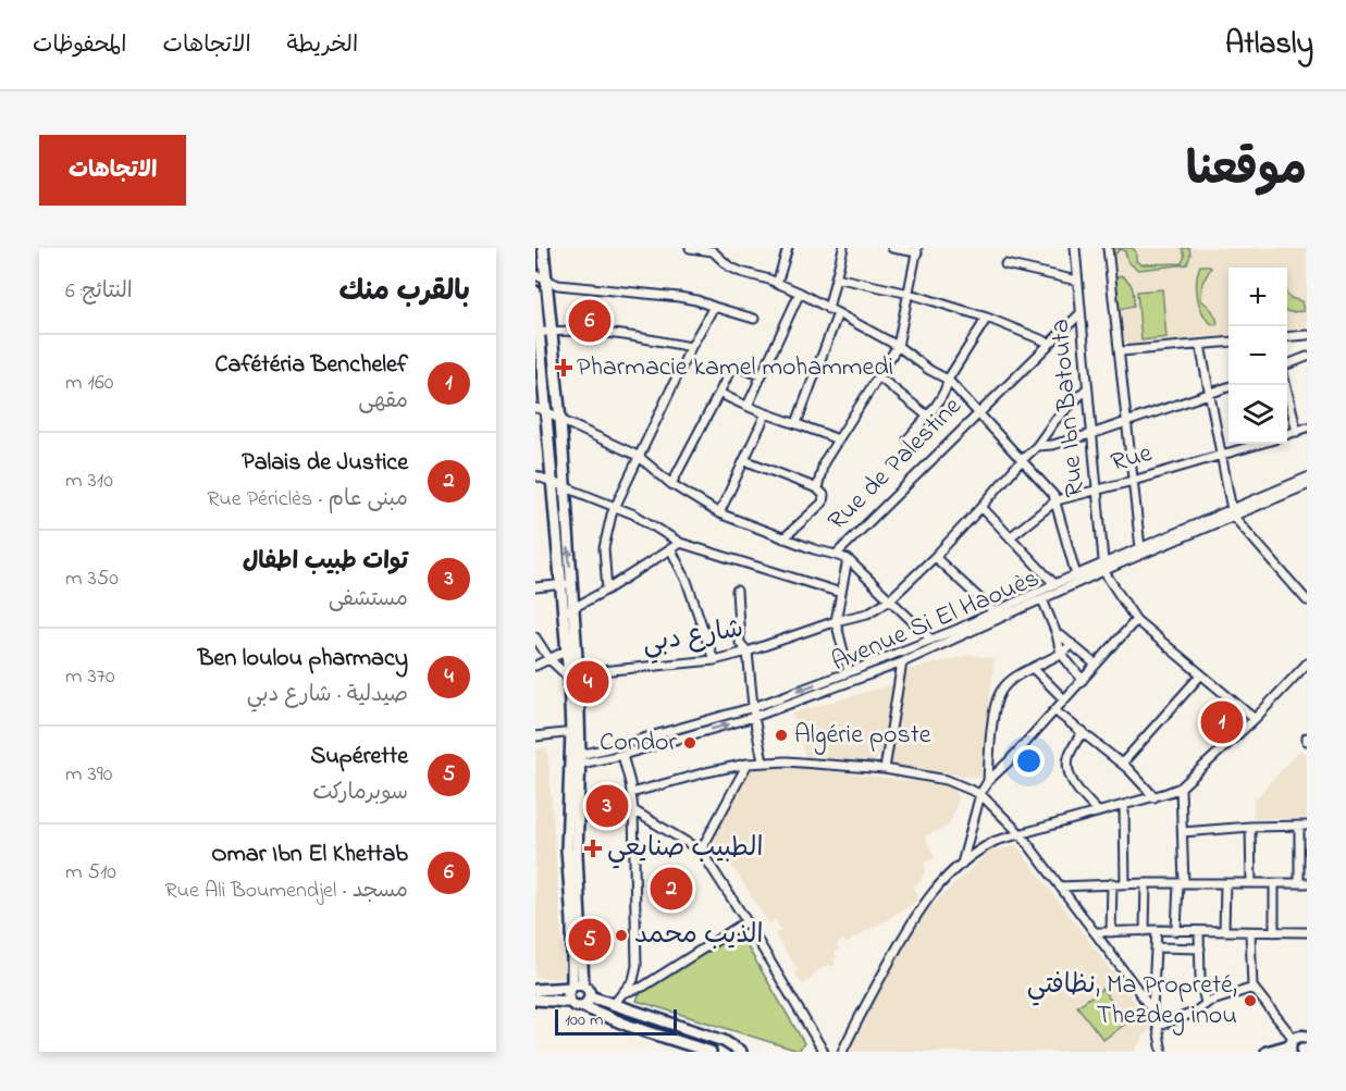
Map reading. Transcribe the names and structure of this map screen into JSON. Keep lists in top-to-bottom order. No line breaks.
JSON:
{"streets":{"street":["Rue Ibn Batouta","Rue","Rue de Palestine","Avenue Si El Haouès","شارع دبي"]},"crossings":[["Rue Ibn Batouta","Rue"],["Rue Ibn Batouta","Rue de Palestine"],["Rue Ibn Batouta","Avenue Si El Haouès"],["Rue Ibn Batouta","شارع دبي"]],"places":{"health":["Pharmacie kamel mohammedi","الطبيب صنايعي"],"other":["Algérie poste","Condor","الذيب محمد","نظافتي, Ma Propreté, Thezdeg inou"]},"scale_bar":"100 m","page":{"header":"Atlasly","nav":["الخريطة","الاتجاهات","المحفوظات"],"title":"موقعنا","buttons":"الاتجاهات","heading":["بالقرب منك","النتائج: 6"],"map_buttons":["+","−"],"pins":["6","4","1","3","2","5"],"list":[{"mark":"1","name":"Cafétéria Benchelef","note":"مقهى","value":"160 m"},{"mark":"2","name":"Palais de Justice","note":"مبنى عام · Rue Périclès","value":"310 m"},{"mark":"3","name":"توات طبيب اطفال","note":"مستشفى","value":"350 m"},{"mark":"4","name":"Ben loulou pharmacy","note":"صيدلية · شارع دبي","value":"370 m"},{"mark":"5","name":"Supérette","note":"سوبرماركت","value":"390 m"},{"mark":"6","name":"Omar Ibn El Khettab","note":"مسجد · Rue Ali Boumendjel","value":"510 m"}],"scale":"100 m"}}
